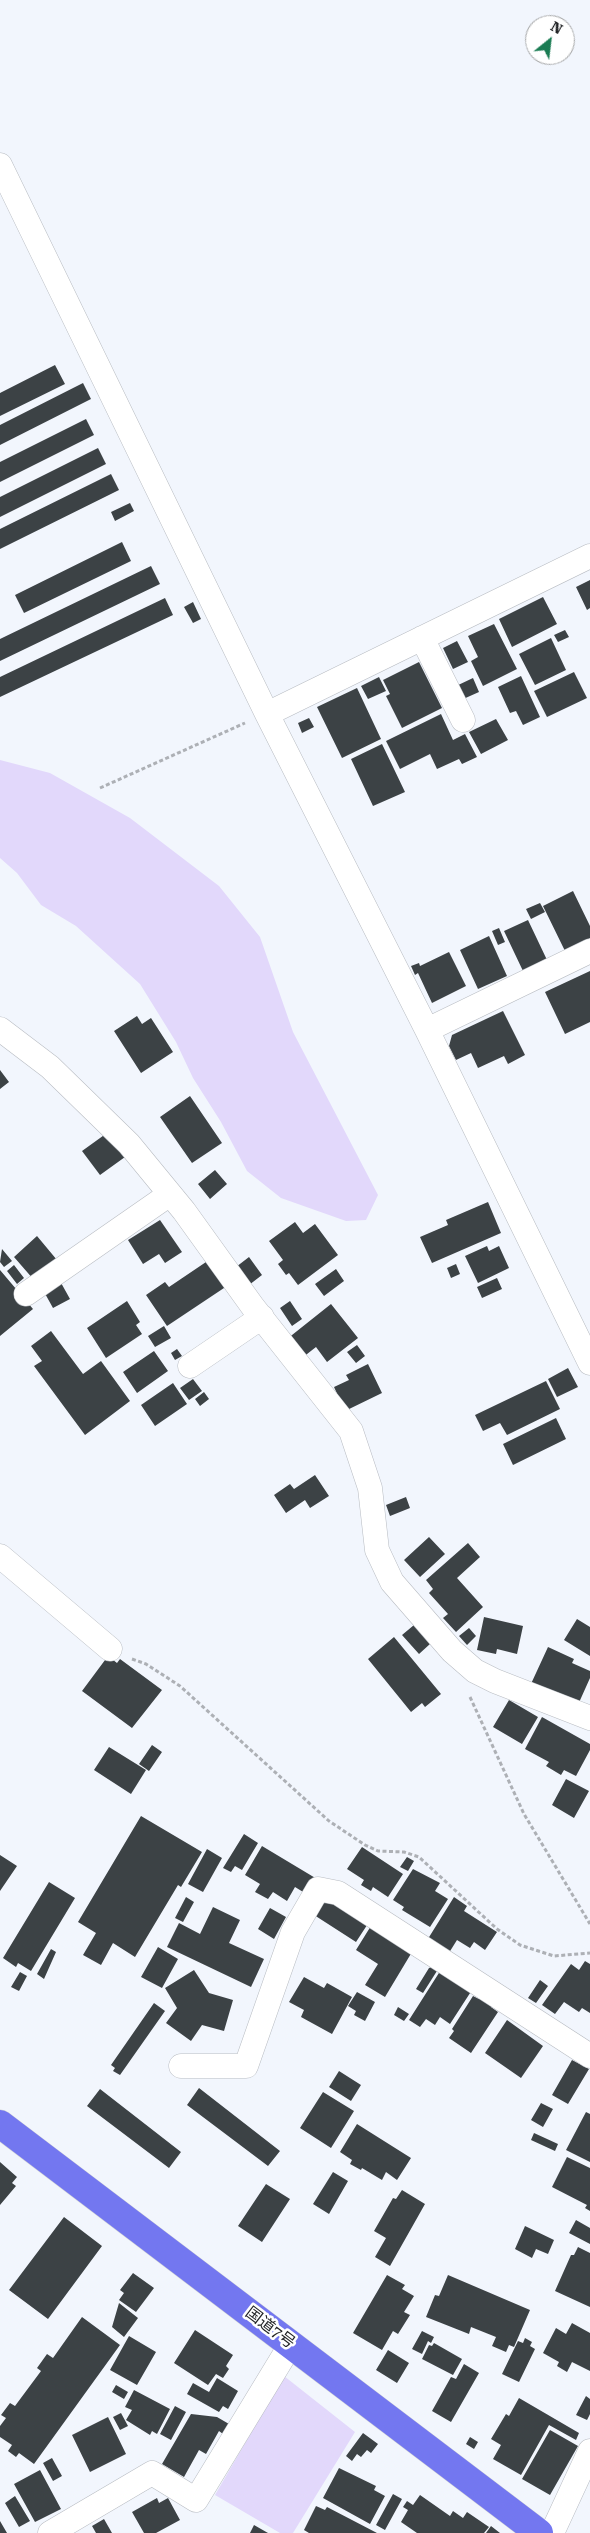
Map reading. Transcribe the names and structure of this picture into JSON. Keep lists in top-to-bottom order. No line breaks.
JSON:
{"streets":{"highway":["国道7号"]},"north":"top right"}
